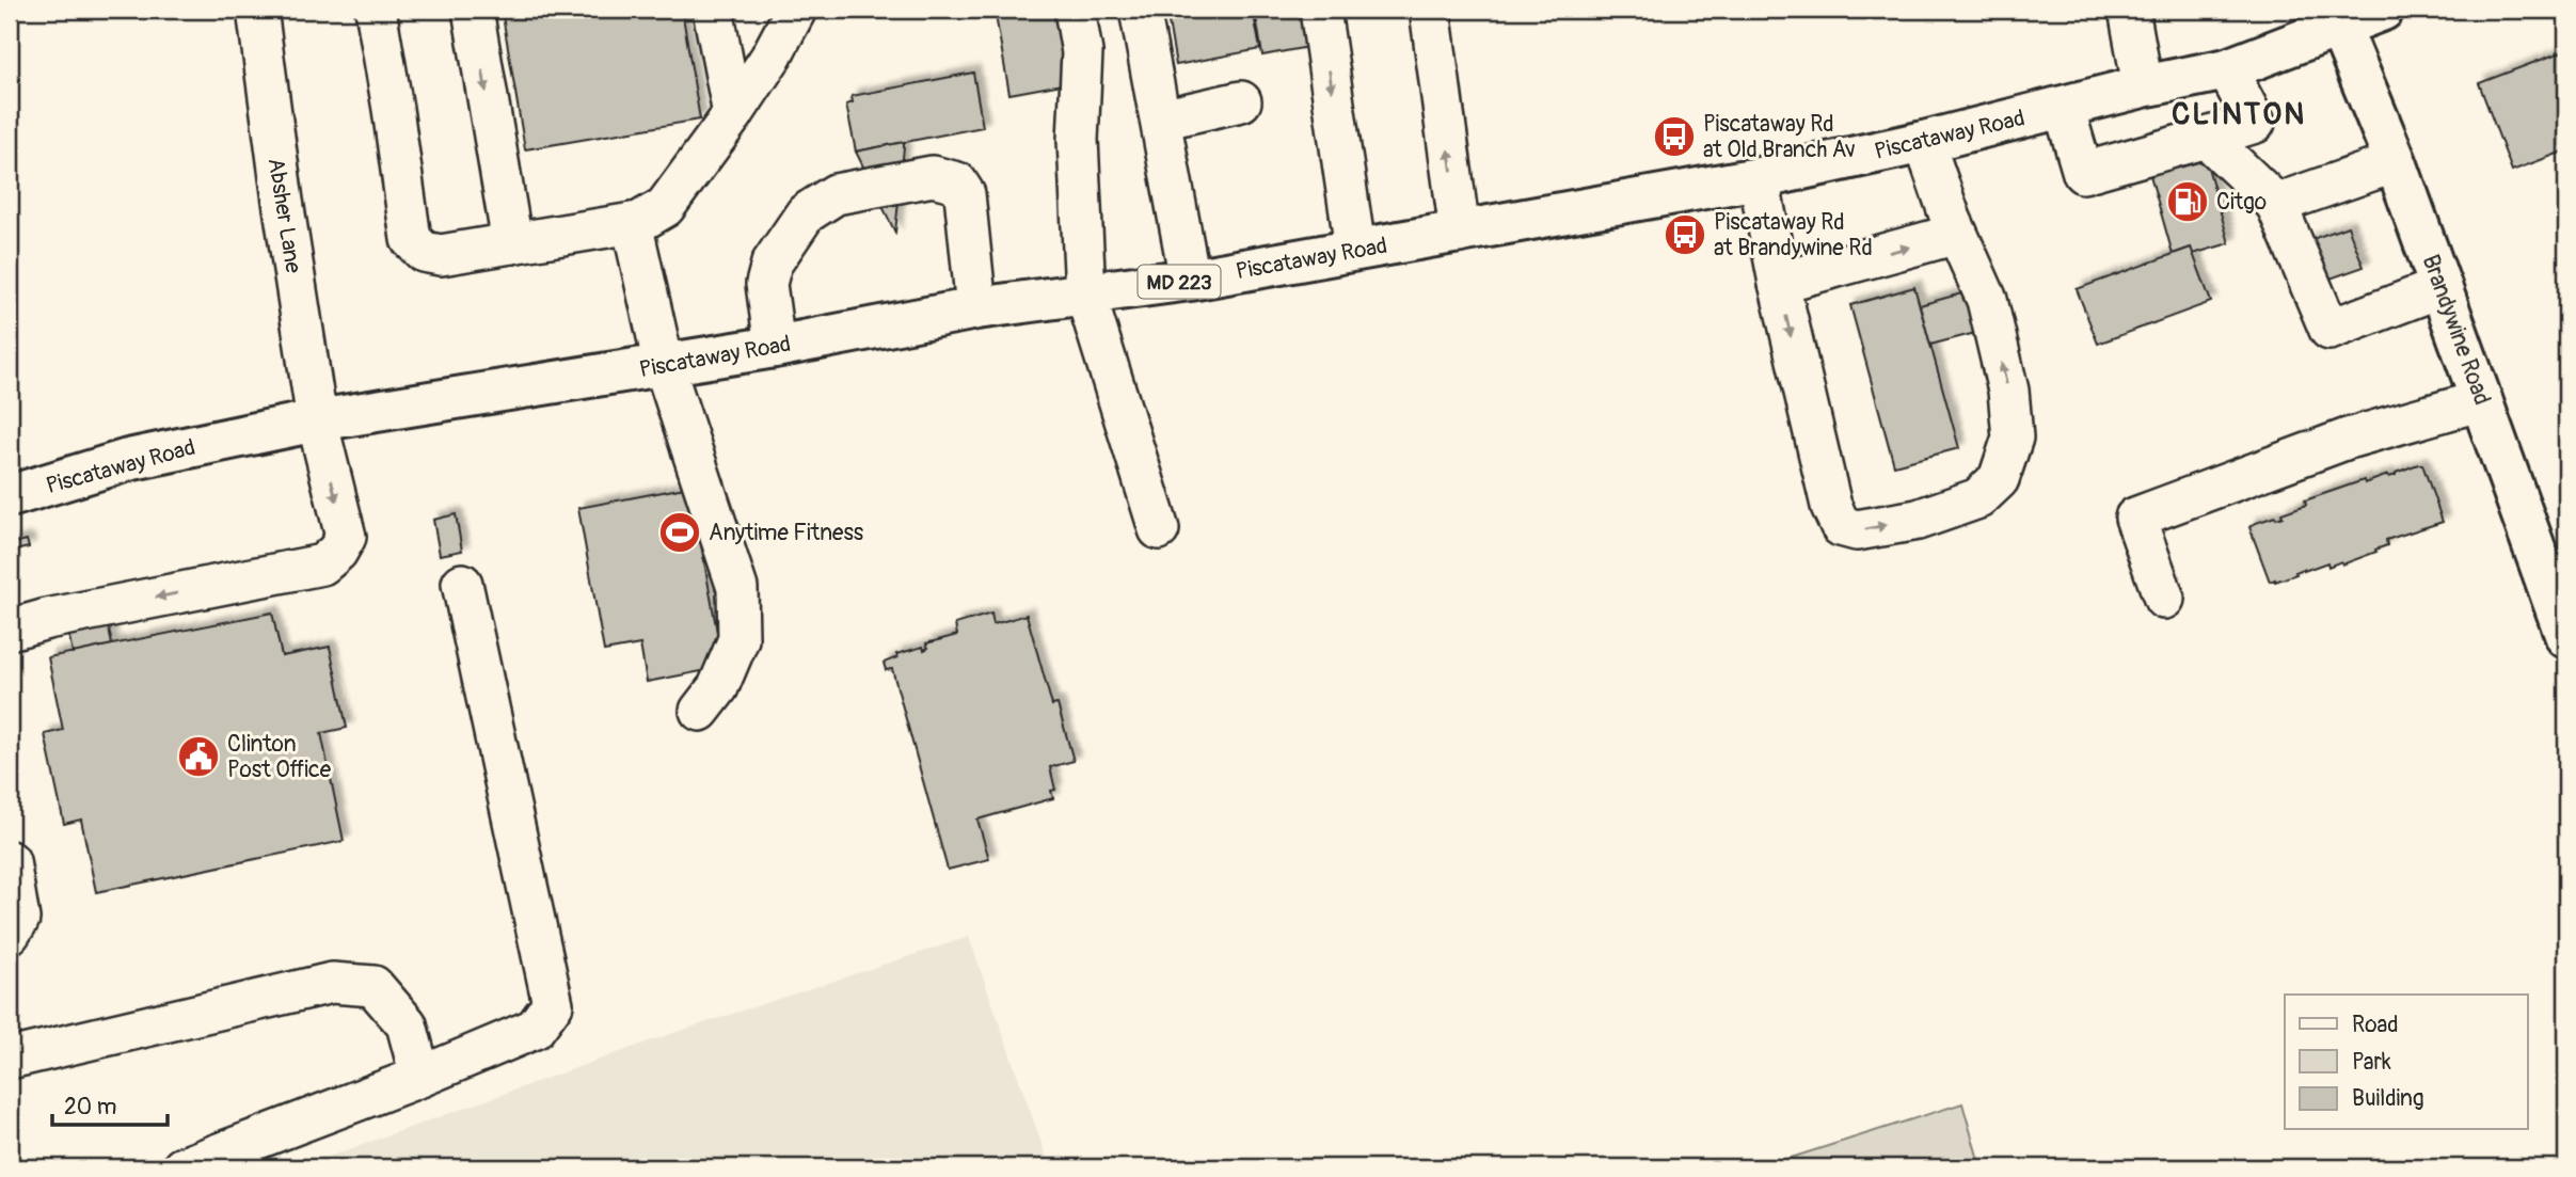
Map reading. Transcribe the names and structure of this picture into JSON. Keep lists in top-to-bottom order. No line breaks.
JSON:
{"streets":{"main road":["Piscataway Road","MD 223","Brandywine Road"],"street":["Absher Lane"]},"crossings":[["Piscataway Road","Absher Lane"],["Piscataway Road","MD 223"],["Piscataway Road","Brandywine Road"],["MD 223","Brandywine Road"]],"districts":["CLINTON"],"places":{"bus stop":["Piscataway Rd at Old Branch Av","Piscataway Rd at Brandywine Rd"],"fuel station":["Citgo"],"sports":["Anytime Fitness"],"public building":["Clinton Post Office"]},"legend":["Road","Park","Building"],"scale_bar":"20 m"}
